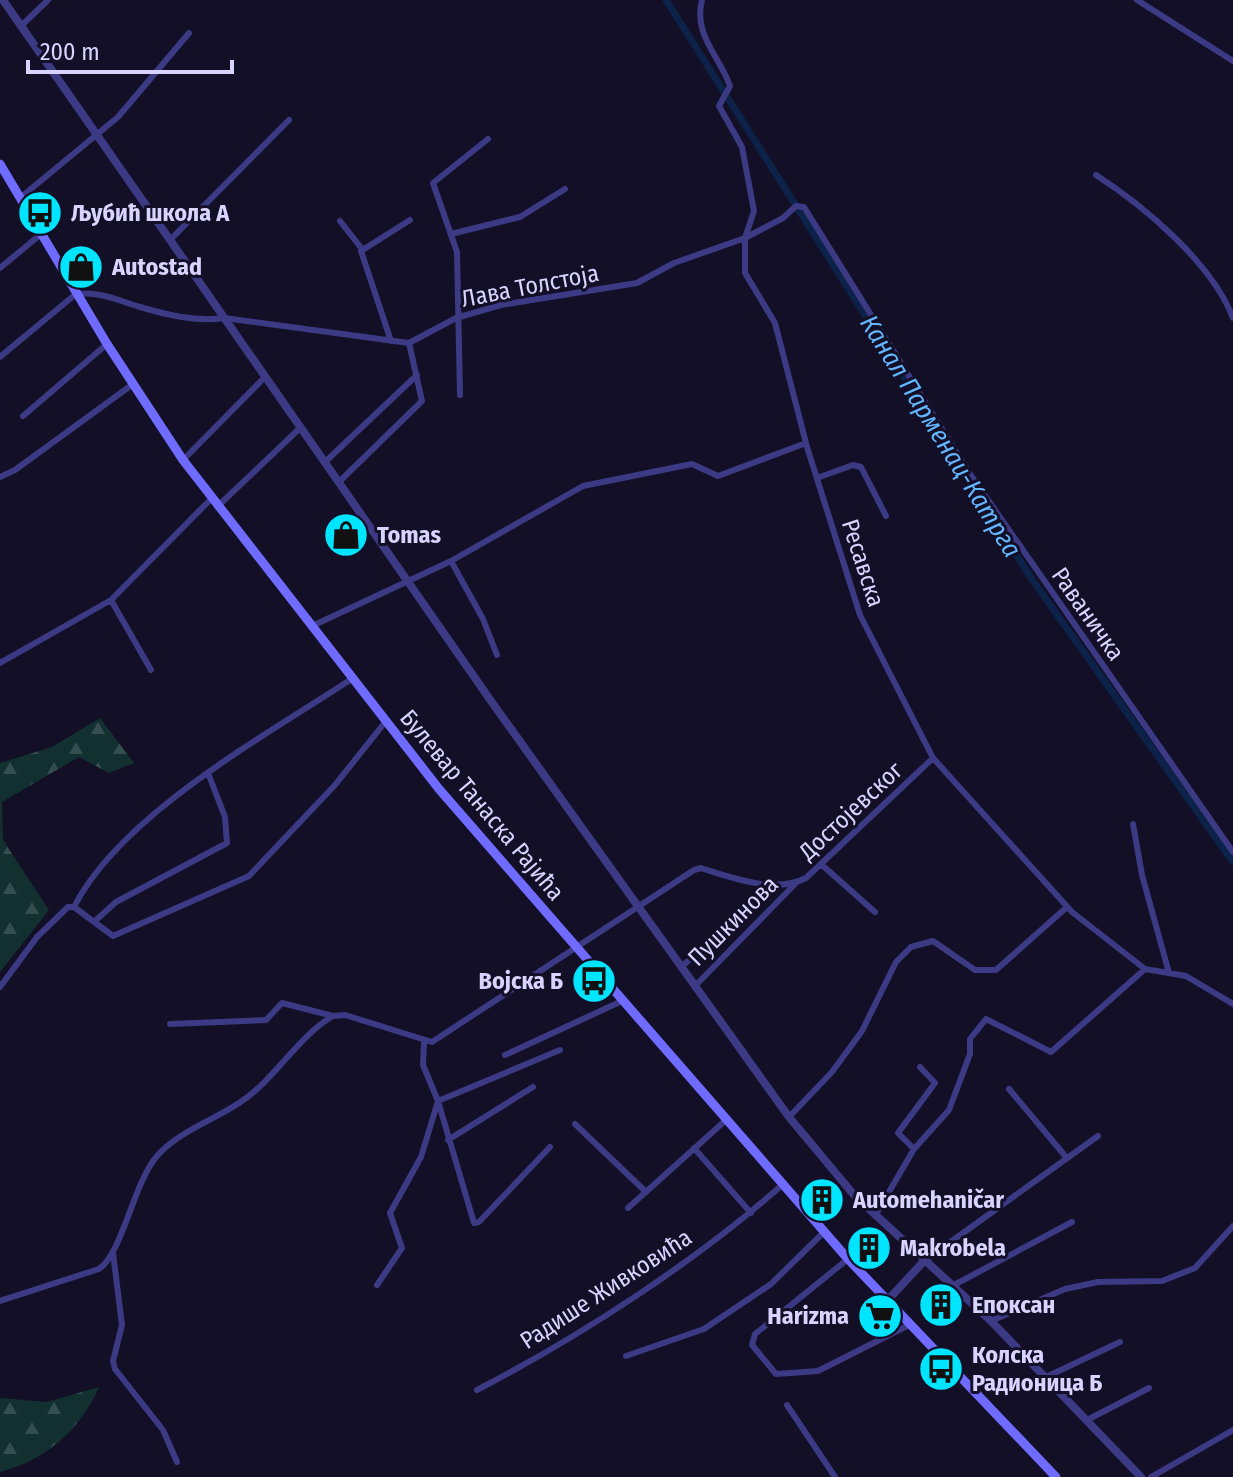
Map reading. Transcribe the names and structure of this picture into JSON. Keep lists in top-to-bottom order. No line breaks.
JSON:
{"streets":{"main road":["Булевар Танаска Рајића"],"street":["Лава Толстоја","Ресавска","Раваничка","Достојевског","Пушкинова","Радише Живковића"]},"crossings":[["Лава Толстоја","Ресавска"],["Лава Толстоја","Раваничка"],["Ресавска","Раваничка"],["Ресавска","Достојевског"],["Булевар Танаска Рајића","Достојевског"],["Булевар Танаска Рајића","Радише Живковића"],["Достојевског","Пушкинова"]],"water":["Канал Парменац-Катрга"],"places":{"bus stop":["Љубић школа А","Војска Б","Колска Радионица Б"],"shop":["Autostad","Tomas"],"building":["Automehaničar","Makrobela","Епоксан"],"supermarket":["Harizma"]},"scale_bar":"200 m"}
